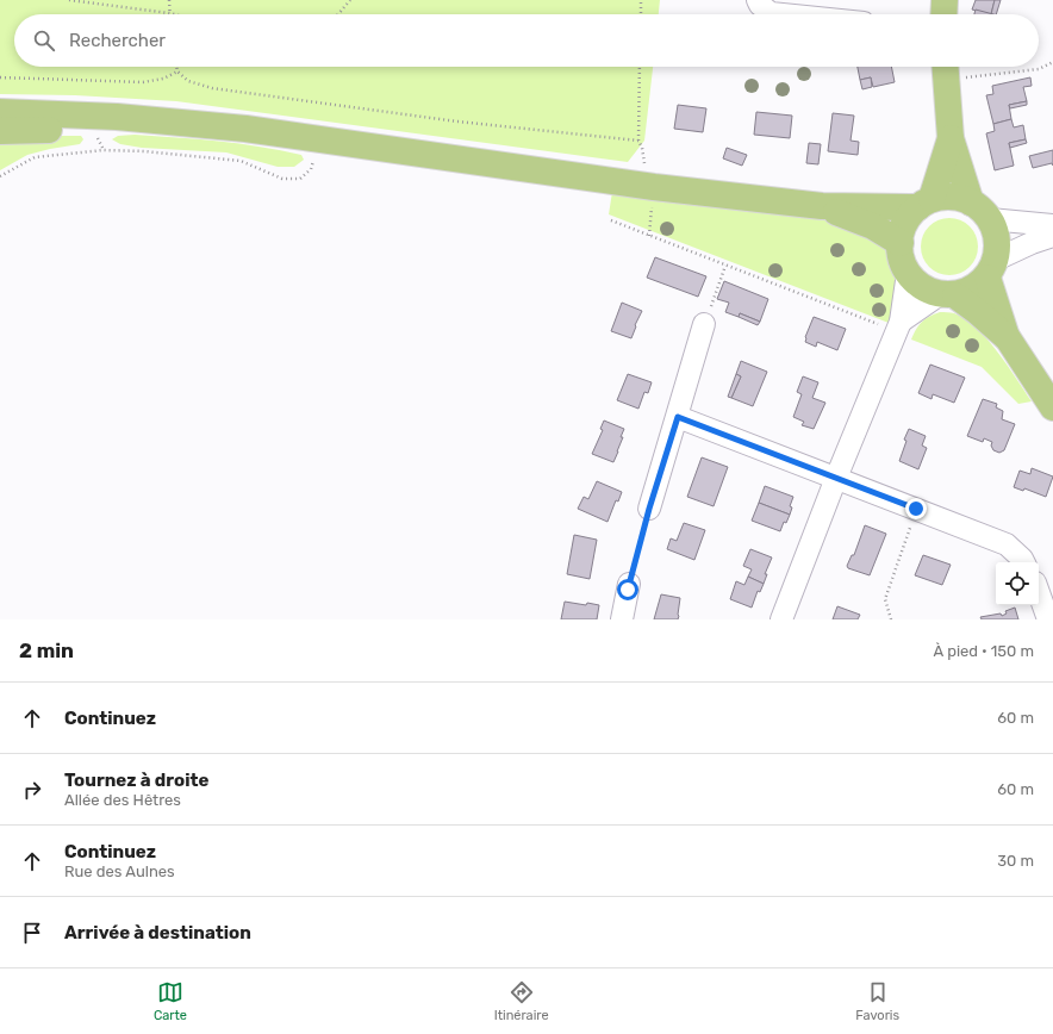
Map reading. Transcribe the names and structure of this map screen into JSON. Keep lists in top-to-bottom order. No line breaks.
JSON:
{"page":{"search":"Rechercher","heading":["2 min","À pied · 150 m"],"list":[["Continuez","60 m"],["Tournez à droite","Allée des Hêtres","60 m"],["Continuez","Rue des Aulnes","30 m"],"Arrivée à destination"],"nav":["Carte","Itinéraire","Favoris"]}}
